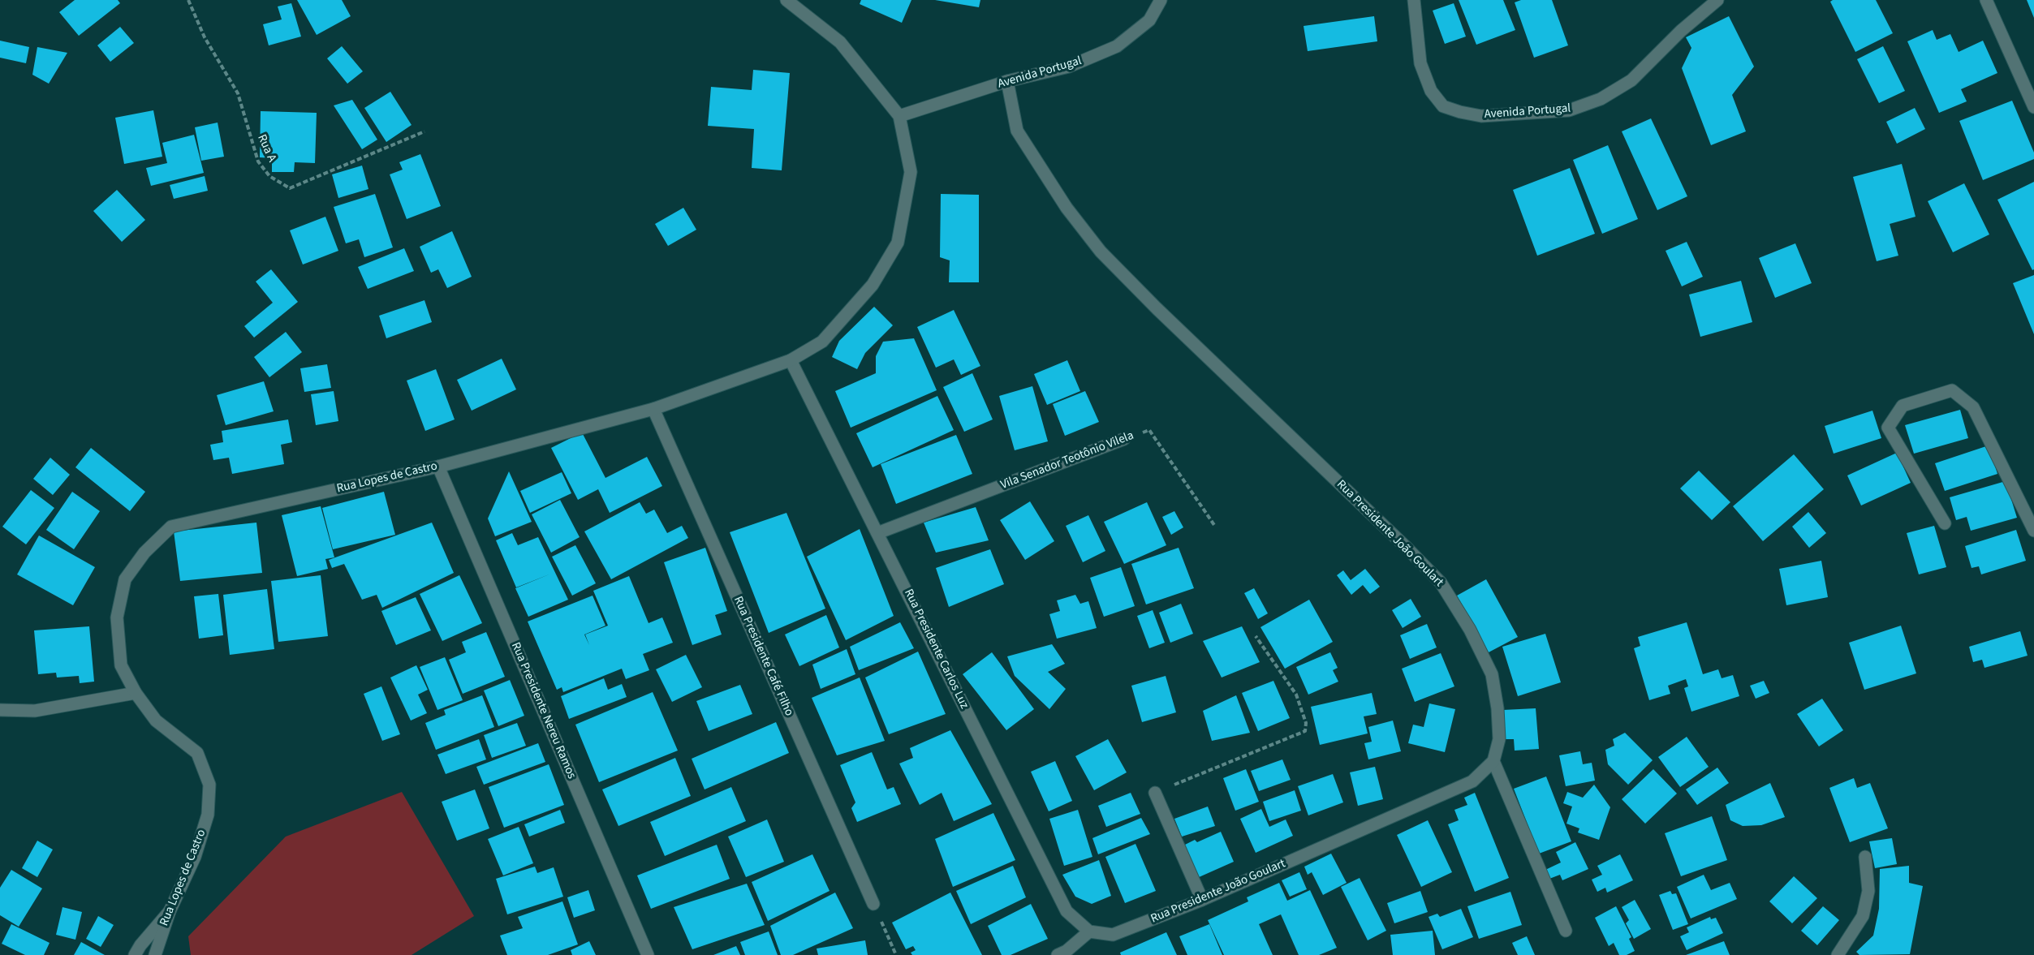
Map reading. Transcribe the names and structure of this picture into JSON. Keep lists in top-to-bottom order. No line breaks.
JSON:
{"streets":{"street":["Avenida Portugal","Vila Senador Teotônio Vilela","Rua Lopes de Castro","Rua Presidente João Goulart","Rua Presidente Carlos Luz","Rua Presidente Café Filho","Rua Presidente Nereu Ramos"],"path":["Rua A"]},"crossings":[["Avenida Portugal","Rua Lopes de Castro"],["Avenida Portugal","Rua Presidente João Goulart"],["Vila Senador Teotônio Vilela","Rua Presidente Carlos Luz"],["Rua Lopes de Castro","Rua Presidente Carlos Luz"],["Rua Lopes de Castro","Rua Presidente Café Filho"],["Rua Lopes de Castro","Rua Presidente Nereu Ramos"],["Rua Presidente João Goulart","Rua Presidente Carlos Luz"]]}
